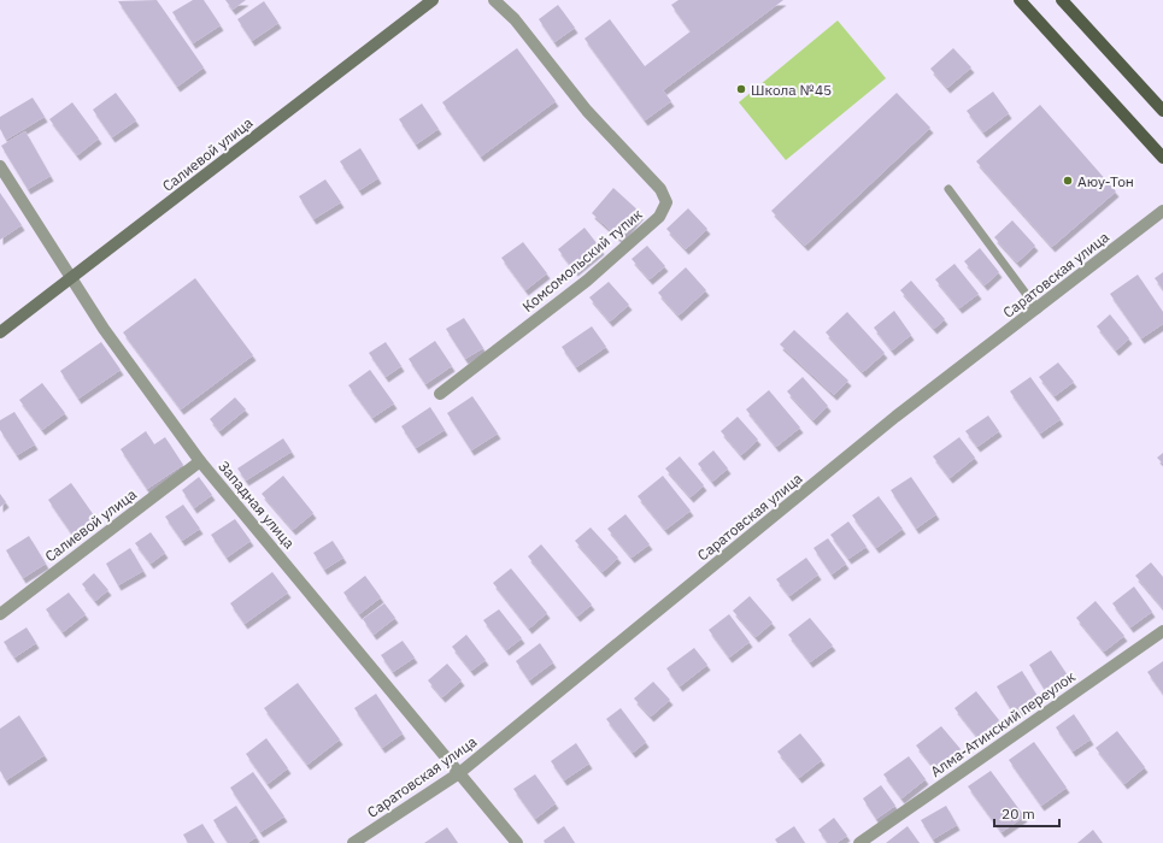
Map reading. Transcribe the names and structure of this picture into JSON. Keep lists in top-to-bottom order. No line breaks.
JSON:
{"streets":{"main road":["Салиевой улица"],"street":["Комсомольский тупик","Саратовская улица","Западная улица","Алма-Атинский переулок"]},"crossings":[["Салиевой улица","Западная улица"],["Саратовская улица","Западная улица"]],"places":["Школа №45","Аюу-Тон"],"scale_bar":"20 m"}
